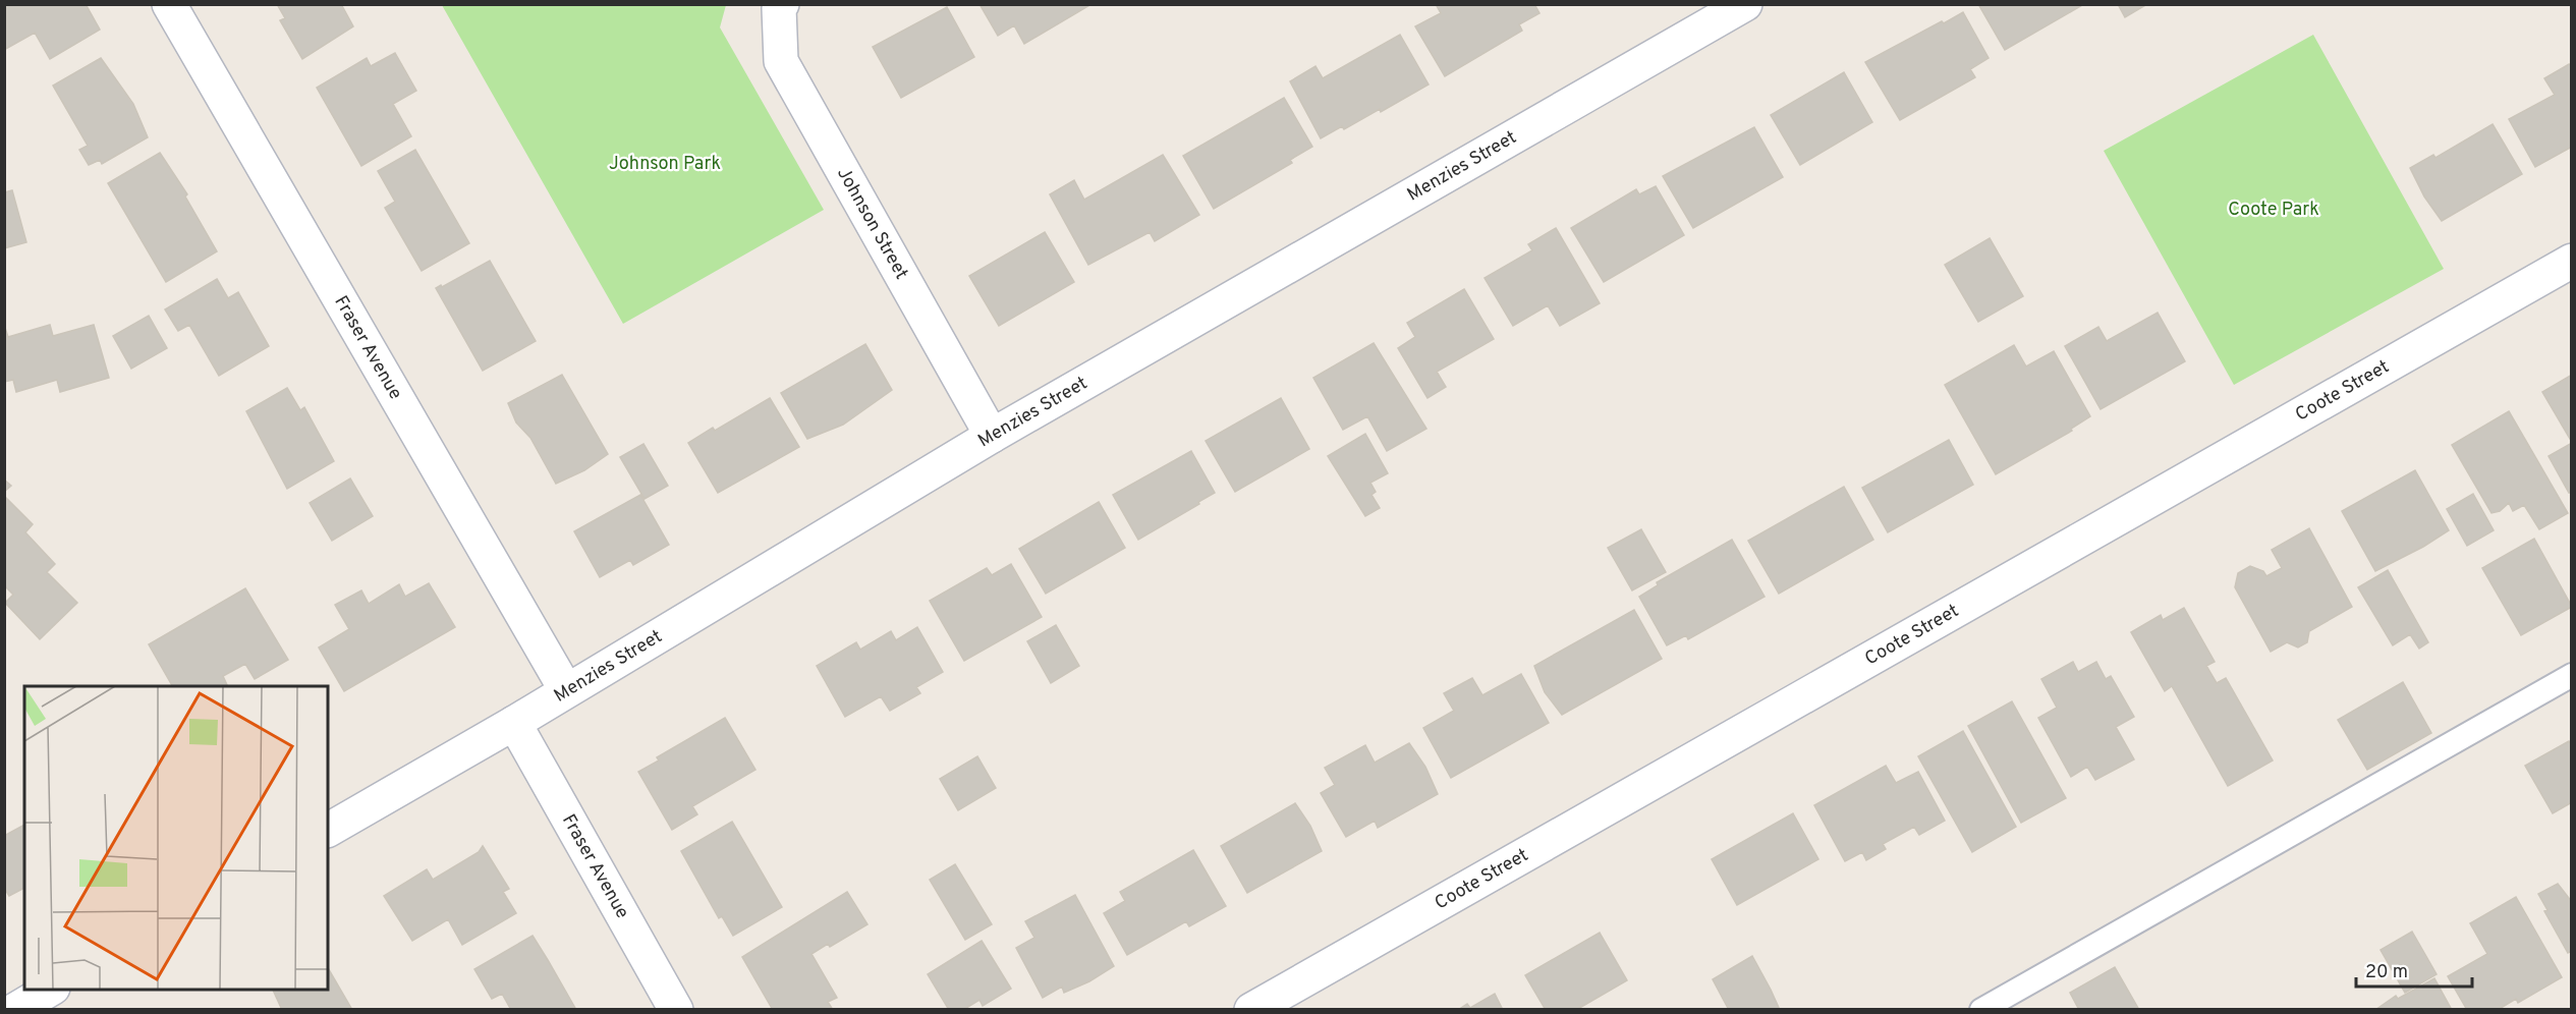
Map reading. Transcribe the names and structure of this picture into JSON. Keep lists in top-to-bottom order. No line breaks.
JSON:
{"streets":{"street":["Menzies Street","Johnson Street","Fraser Avenue","Coote Street"]},"crossings":[["Menzies Street","Johnson Street"],["Menzies Street","Fraser Avenue"]],"parks":["Johnson Park","Coote Park"],"scale_bar":"20 m"}
